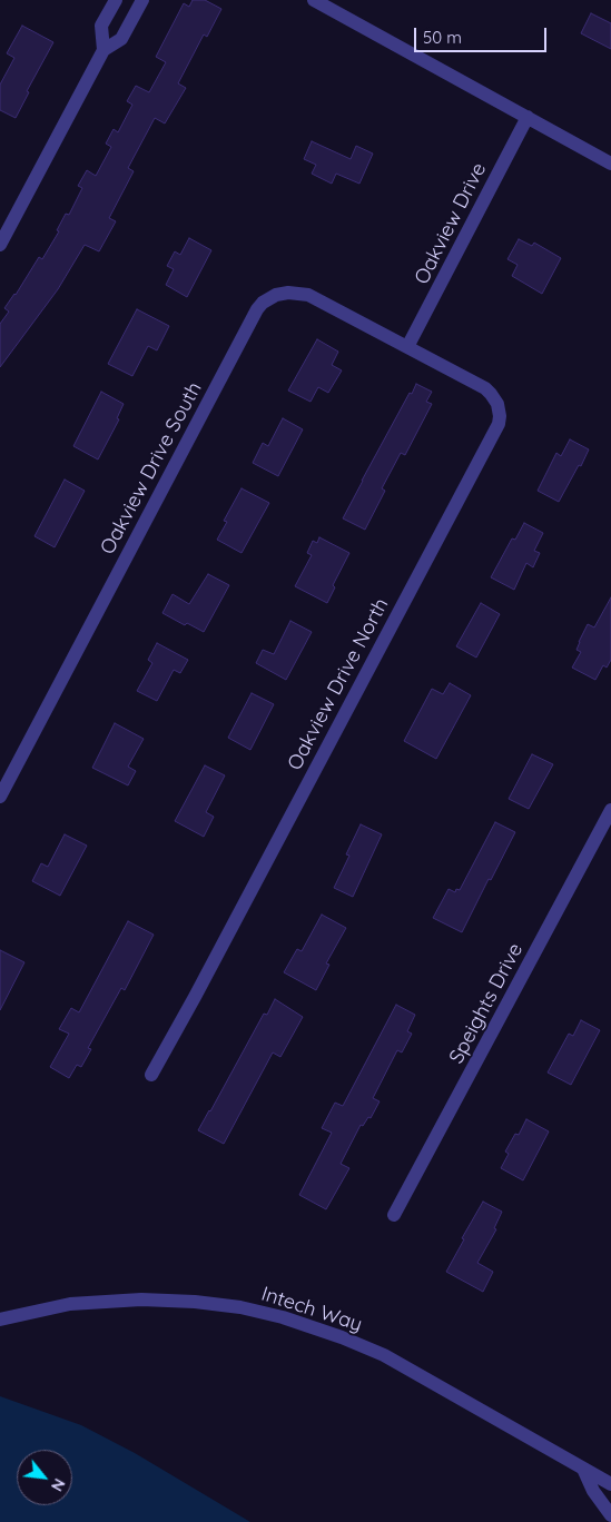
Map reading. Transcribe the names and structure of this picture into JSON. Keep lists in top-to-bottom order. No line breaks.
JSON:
{"streets":{"street":["Oakview Drive","Oakview Drive South","Oakview Drive North","Speights Drive","Intech Way"]},"crossings":[["Oakview Drive","Oakview Drive South"],["Oakview Drive","Oakview Drive North"],["Oakview Drive South","Oakview Drive North"]],"scale_bar":"50 m","north":"bottom right"}
